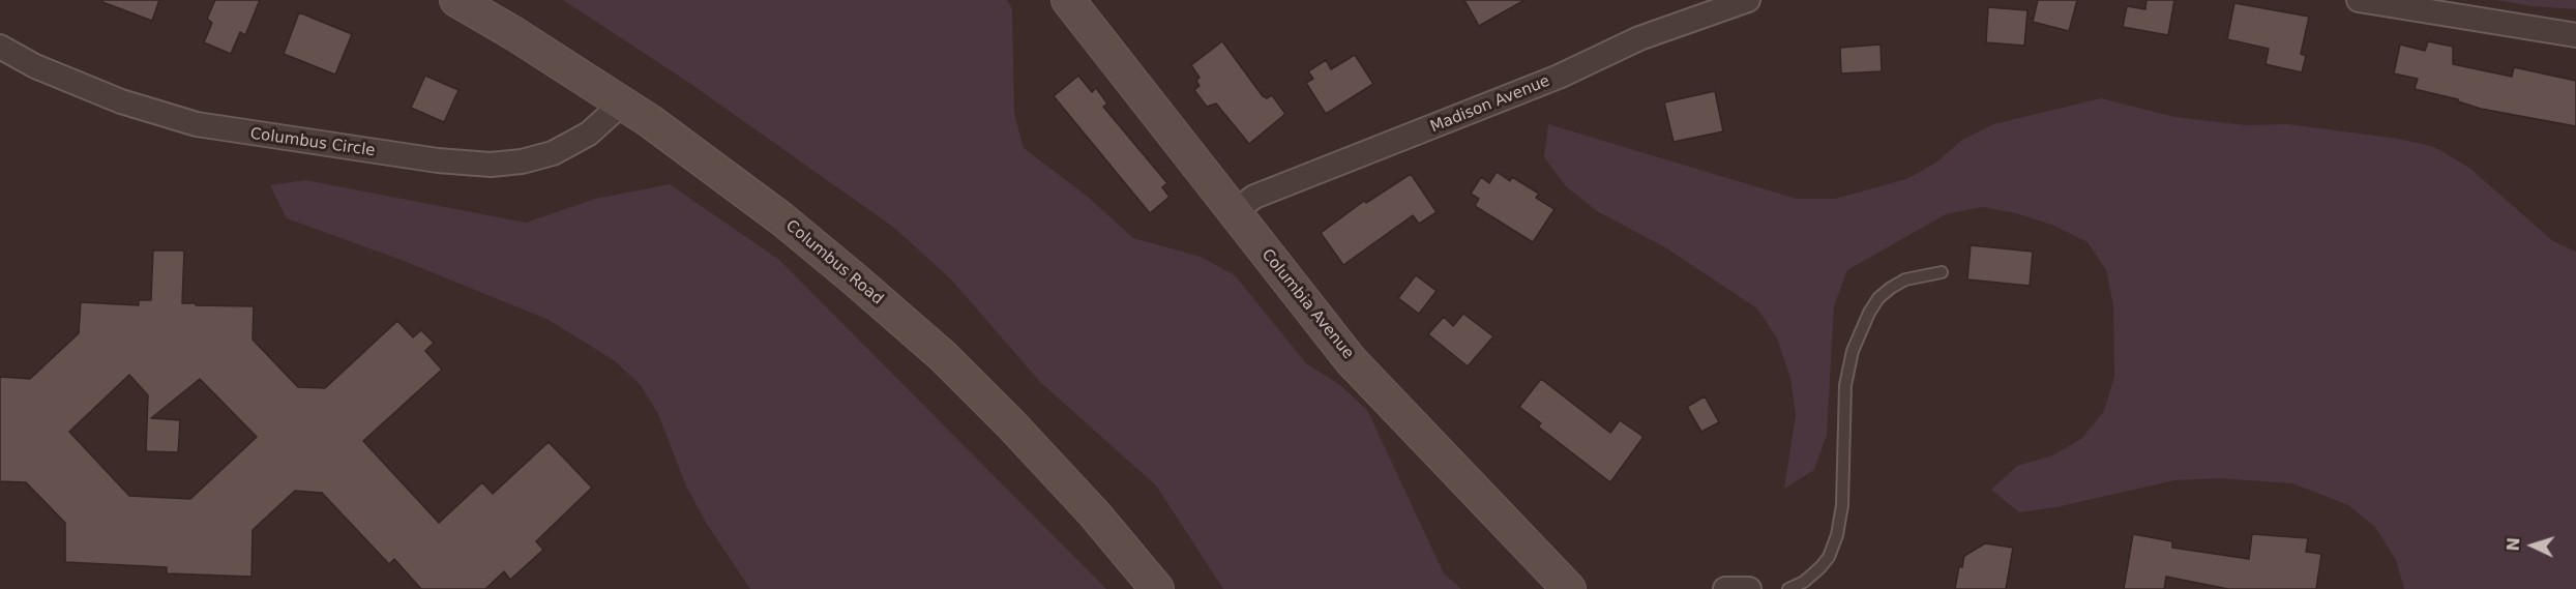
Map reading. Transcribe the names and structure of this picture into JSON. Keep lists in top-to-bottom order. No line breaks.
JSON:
{"streets":{"main road":["Columbus Road","Columbia Avenue"],"street":["Madison Avenue","Columbus Circle"]},"crossings":[["Madison Avenue","Columbia Avenue"],["Columbus Circle","Columbus Road"]],"north":"left"}
